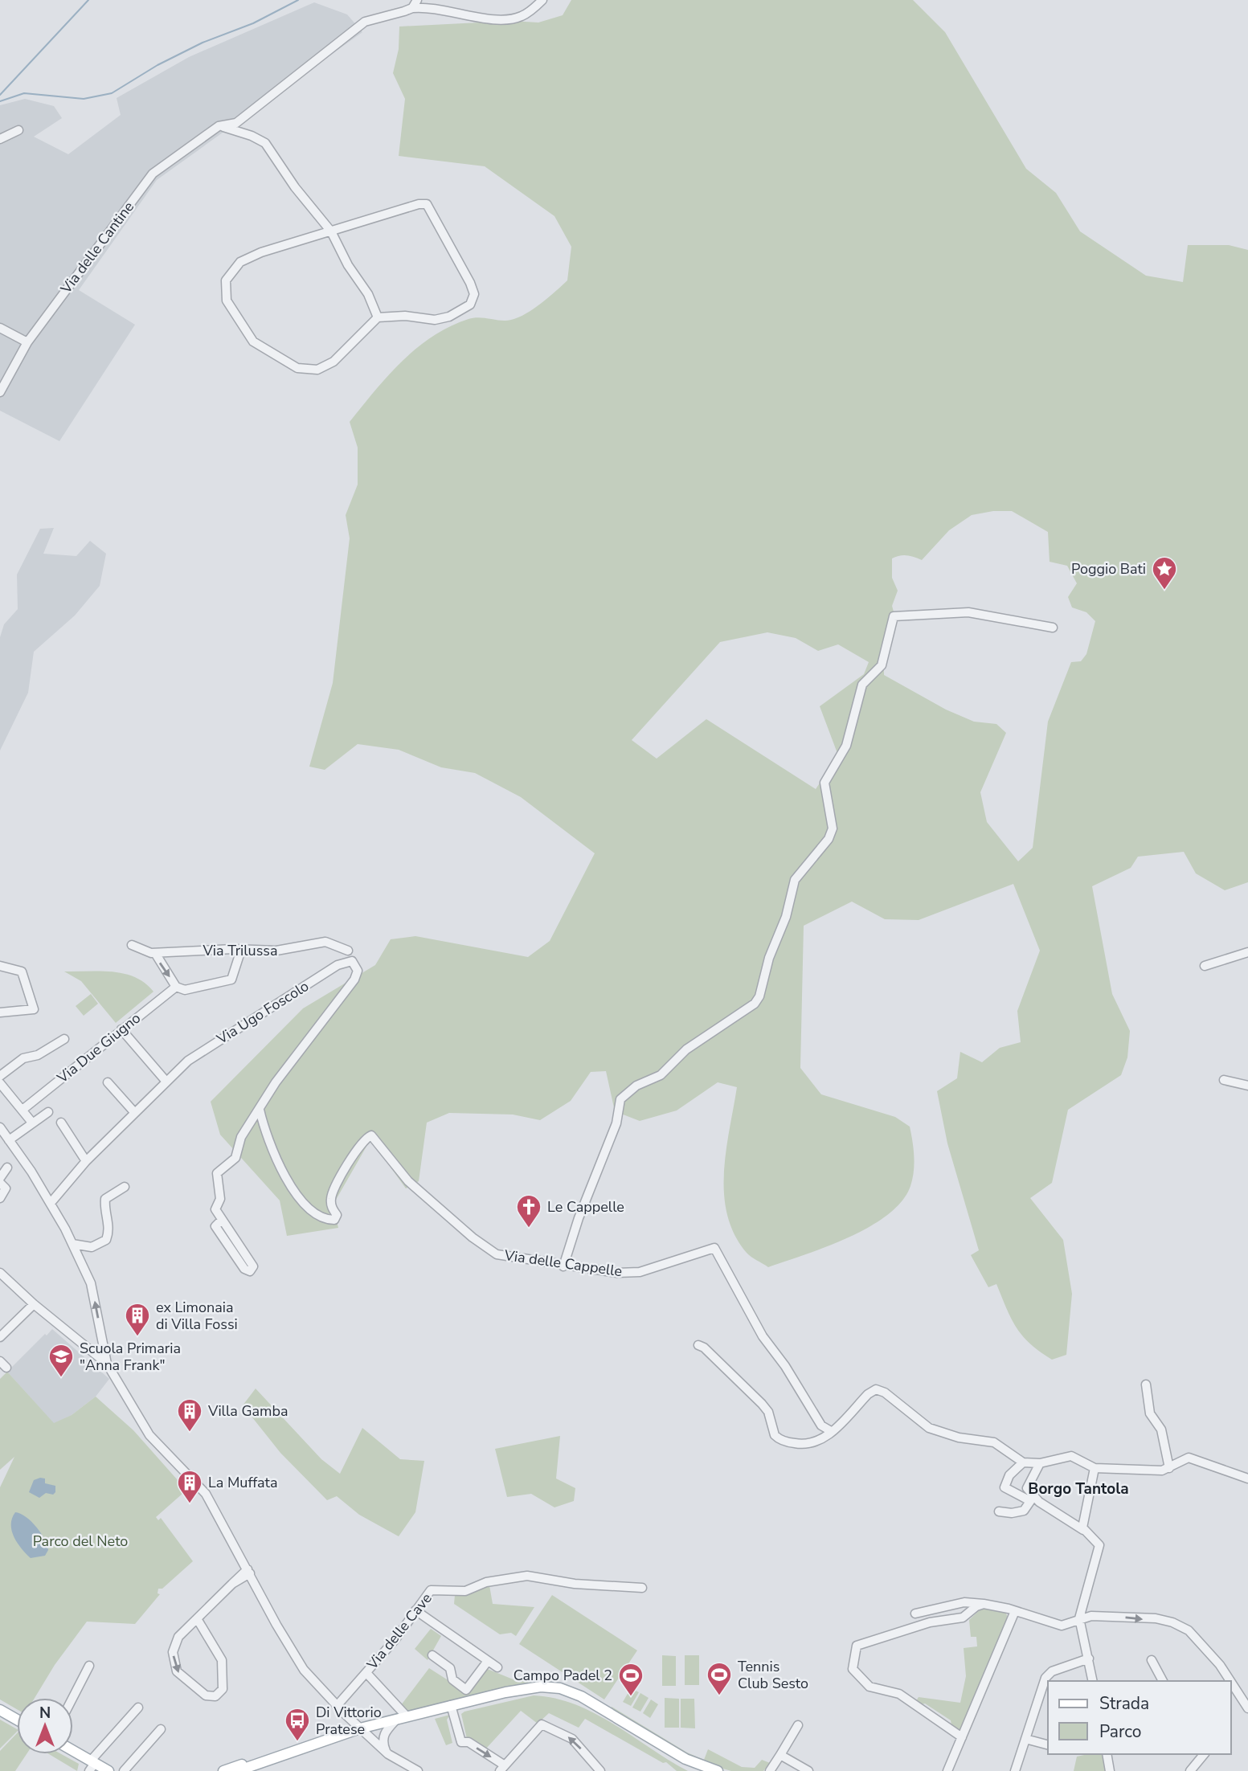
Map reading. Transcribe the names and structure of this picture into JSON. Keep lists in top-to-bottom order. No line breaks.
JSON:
{"streets":{"street":["Via delle Cantine","Via Trilussa","Via Ugo Foscolo","Via Due Giugno","Via delle Cappelle","Via delle Cave"]},"crossings":[["Via Ugo Foscolo","Via delle Cappelle"]],"districts":["Borgo Tantola"],"parks":["Parco del Neto"],"places":{"place":["Poggio Bati"],"church":["Le Cappelle"],"building":["ex Limonaia di Villa Fossi","Villa Gamba","La Muffata"],"school or university":["Scuola Primaria \"Anna Frank\""],"sports":["Tennis Club Sesto","Campo Padel 2"],"bus stop":["Di Vittorio Pratese"]},"legend":["Strada","Parco"],"north":"top"}
